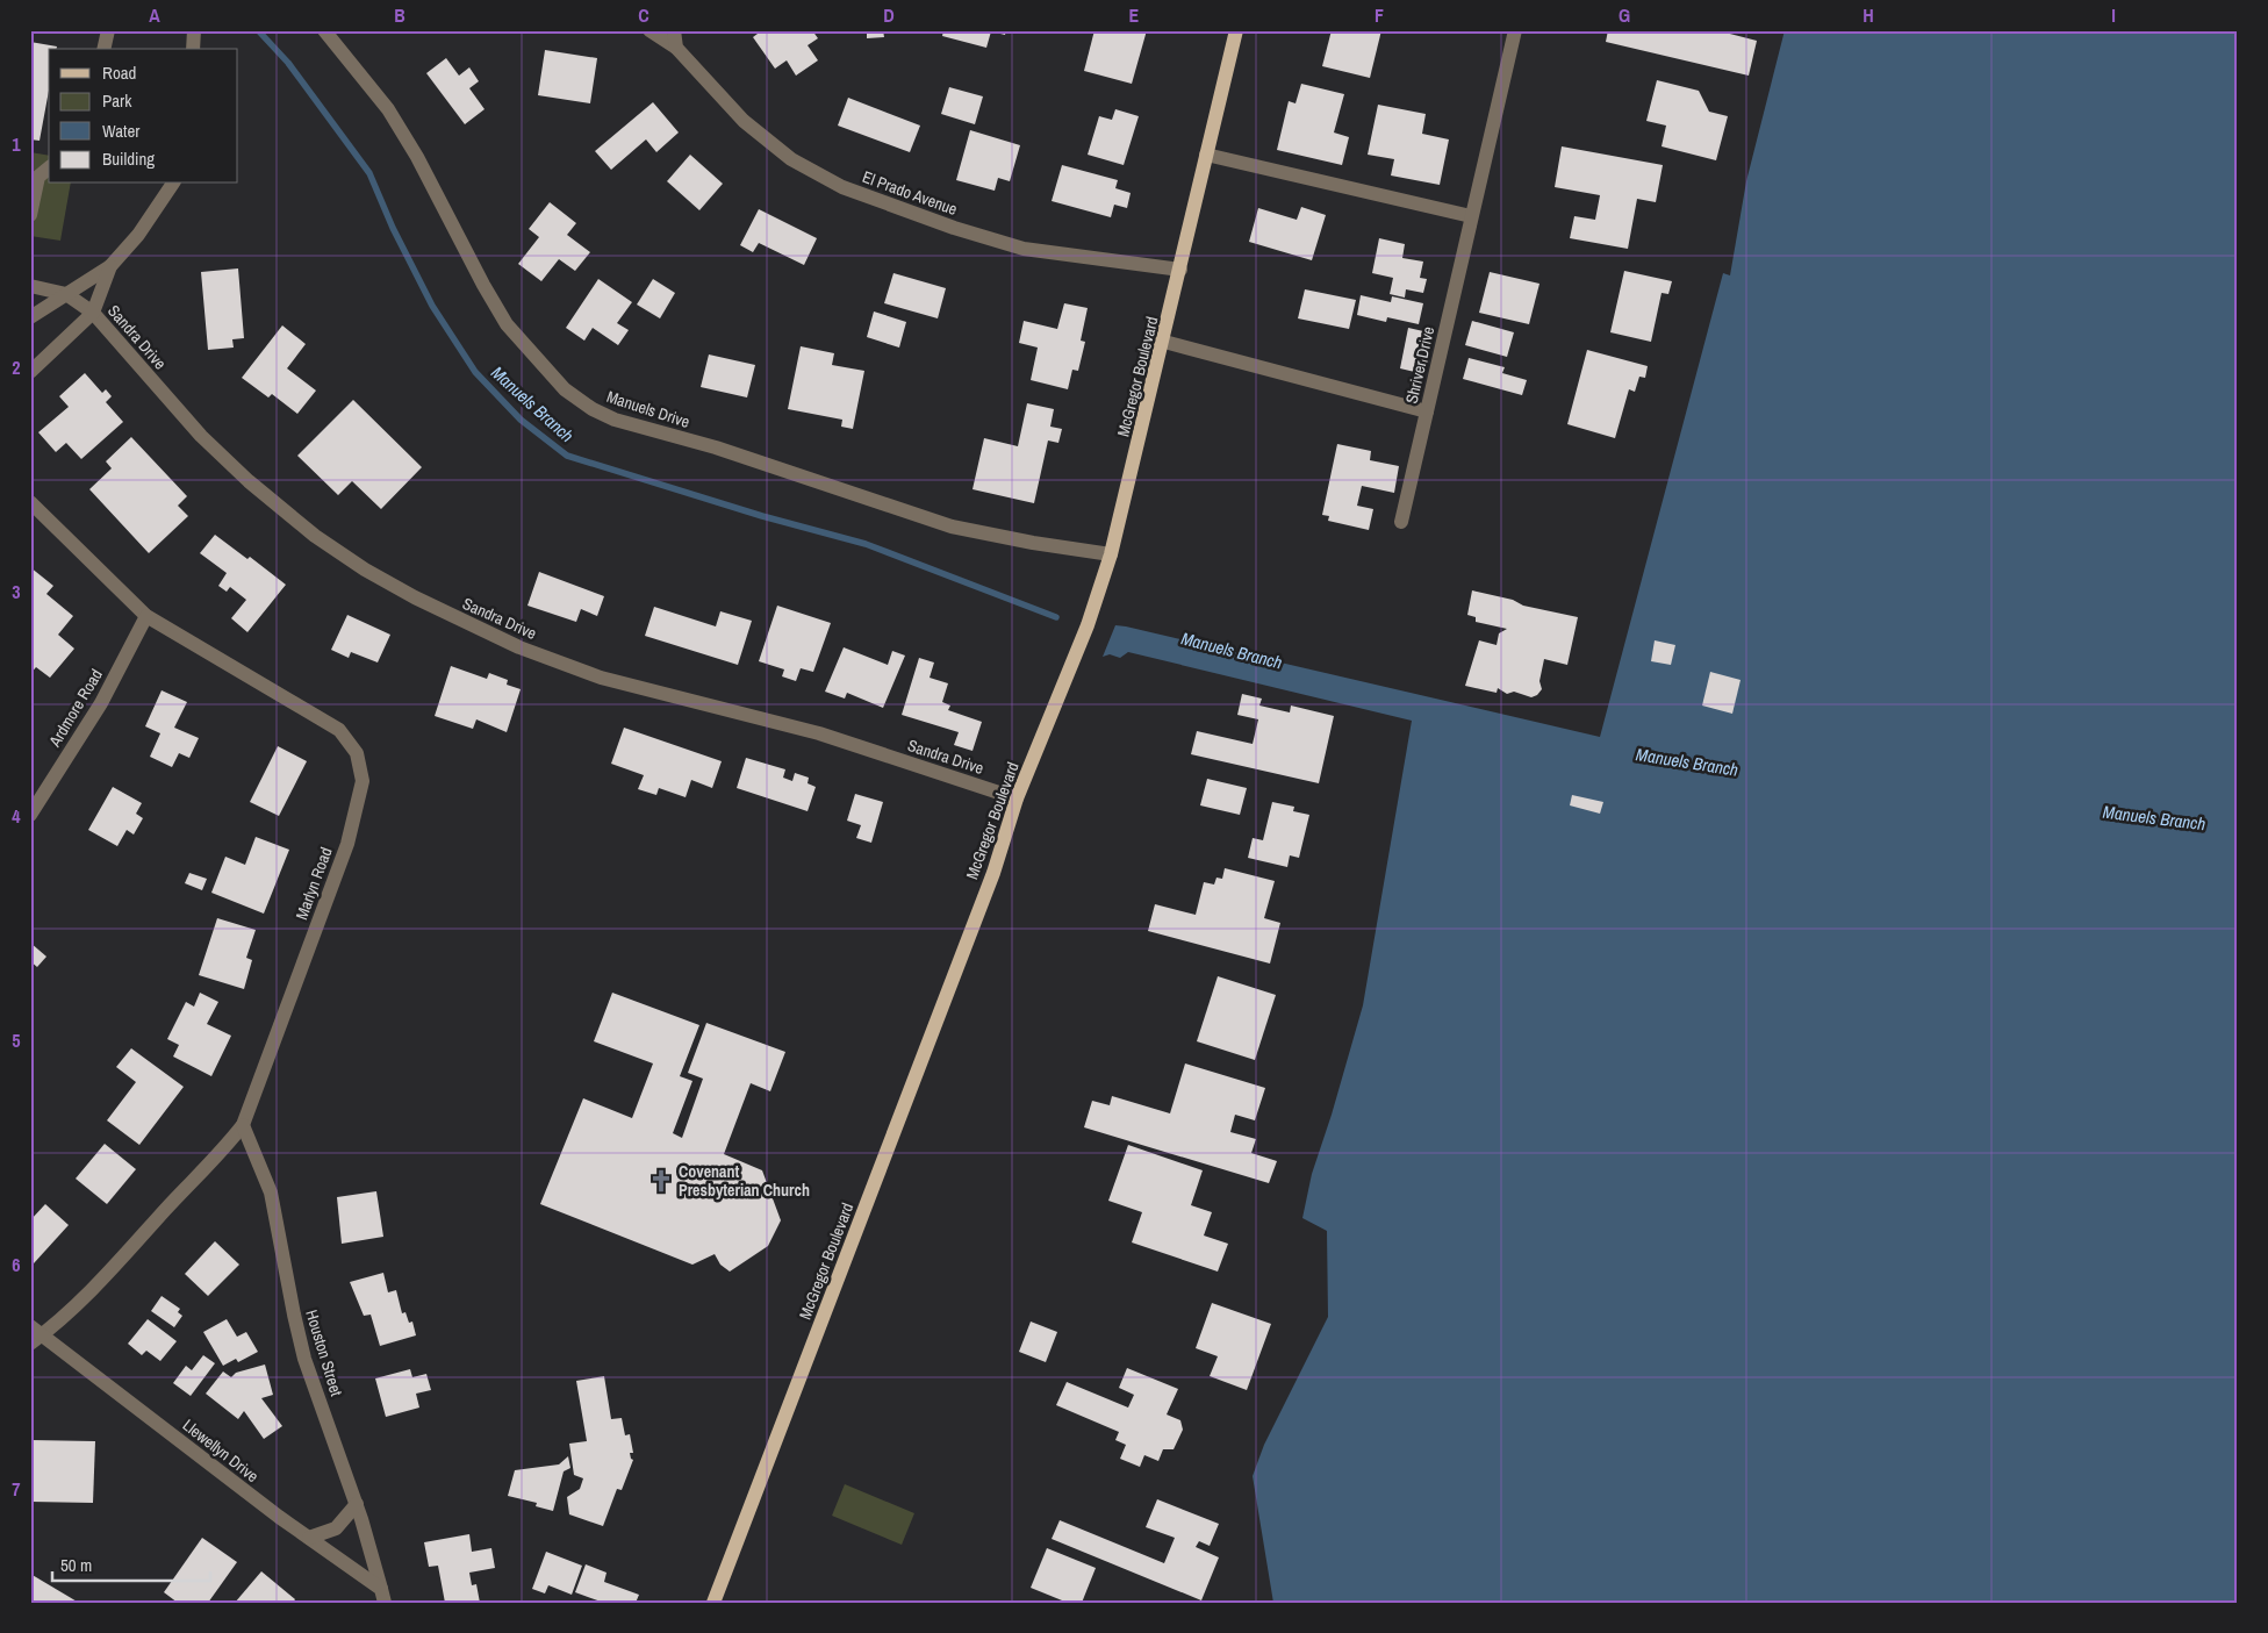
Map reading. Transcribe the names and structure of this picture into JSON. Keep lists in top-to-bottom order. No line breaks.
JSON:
{"streets":{"main road":["McGregor Boulevard"],"street":["El Prado Avenue","Sandra Drive","Shriver Drive","Manuels Drive","Ardmore Road","Marlyn Road","Houston Street","Llewellyn Drive"]},"crossings":[["El Prado Avenue","McGregor Boulevard"],["Sandra Drive","McGregor Boulevard"],["McGregor Boulevard","Manuels Drive"],["Ardmore Road","Marlyn Road"],["Marlyn Road","Houston Street"],["Marlyn Road","Llewellyn Drive"],["Houston Street","Llewellyn Drive"]],"water":["Manuels Branch"],"places":{"church":["Covenant Presbyterian Church"]},"legend":["Road","Park","Water","Building"],"scale_bar":"50 m","grid":{"columns":["A","B","C","D","E","F","G","H","I"],"rows":["1","2","3","4","5","6","7"]}}
